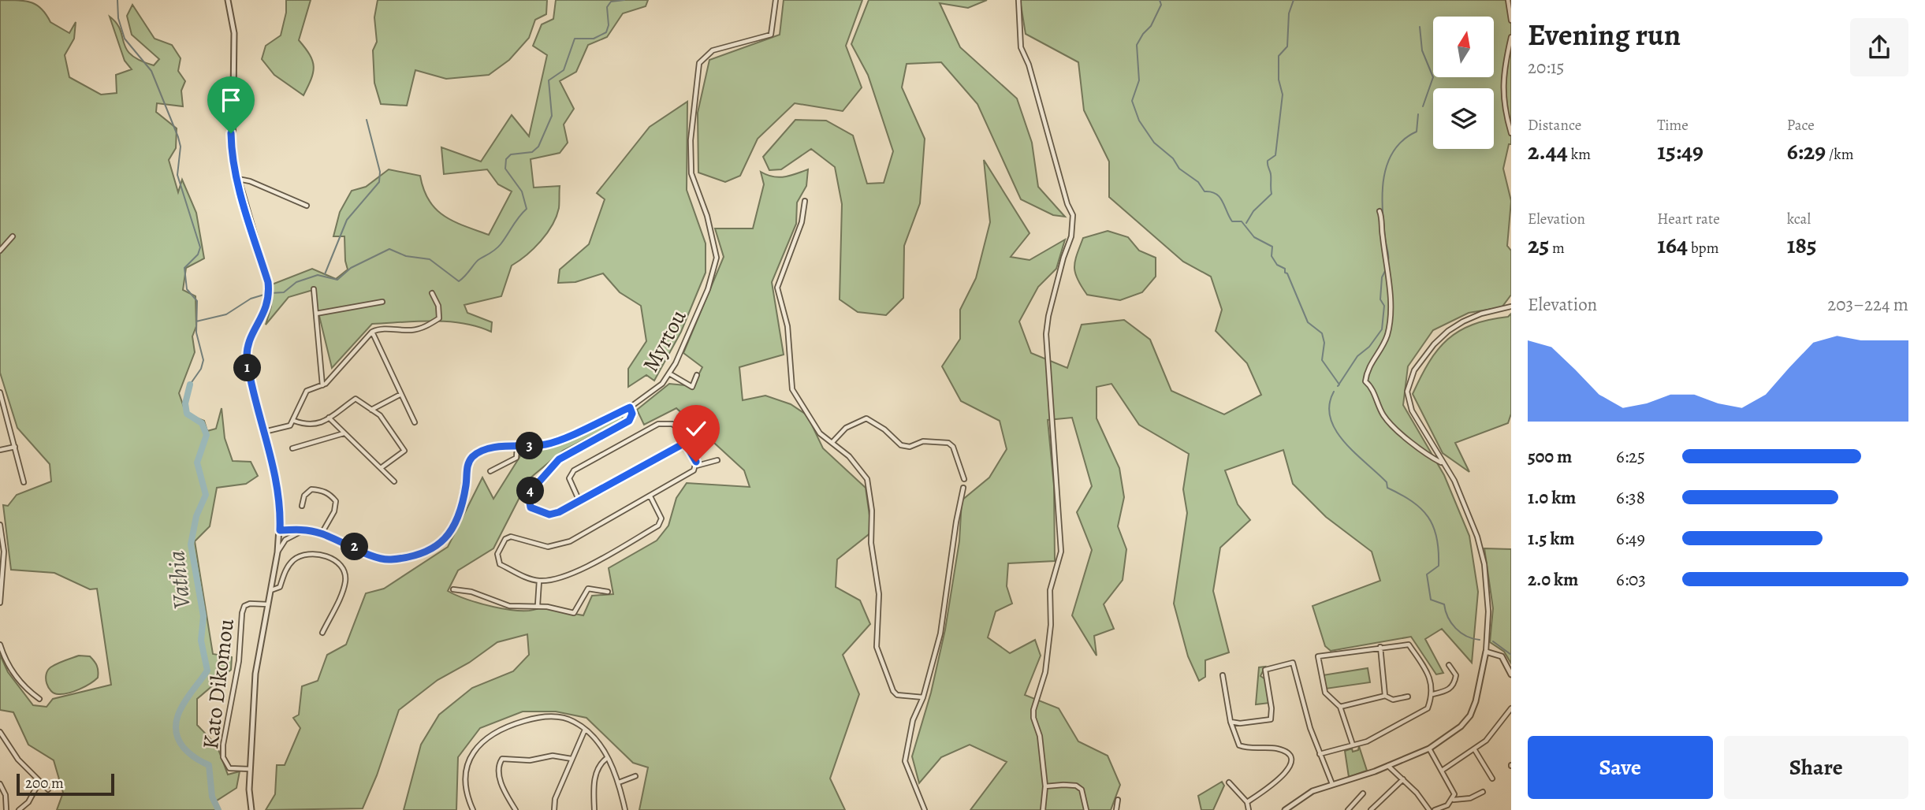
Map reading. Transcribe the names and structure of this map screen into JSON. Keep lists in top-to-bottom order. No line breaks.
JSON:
{"streets":{"street":["Myrtou","Kato Dikomou"]},"water":["Vathia"],"scale_bar":"200 m","north":"top","page":{"heading":["Evening run","20:15"],"stats":[["Distance","2.44 km"],["Time","15:49"],["Pace","6:29 /km"],["Elevation","25 m"],["Heart rate","164 bpm"],["kcal","185"]],"chart":["Elevation","203–224 m"],"pins":["1","3","4","2"],"list":[{"name":"500 m","note":"6:25"},{"name":"1.0 km","note":"6:38"},{"name":"1.5 km","note":"6:49"},{"name":"2.0 km","note":"6:03"}],"buttons":["Save","Share"],"scale":"200 m"}}
